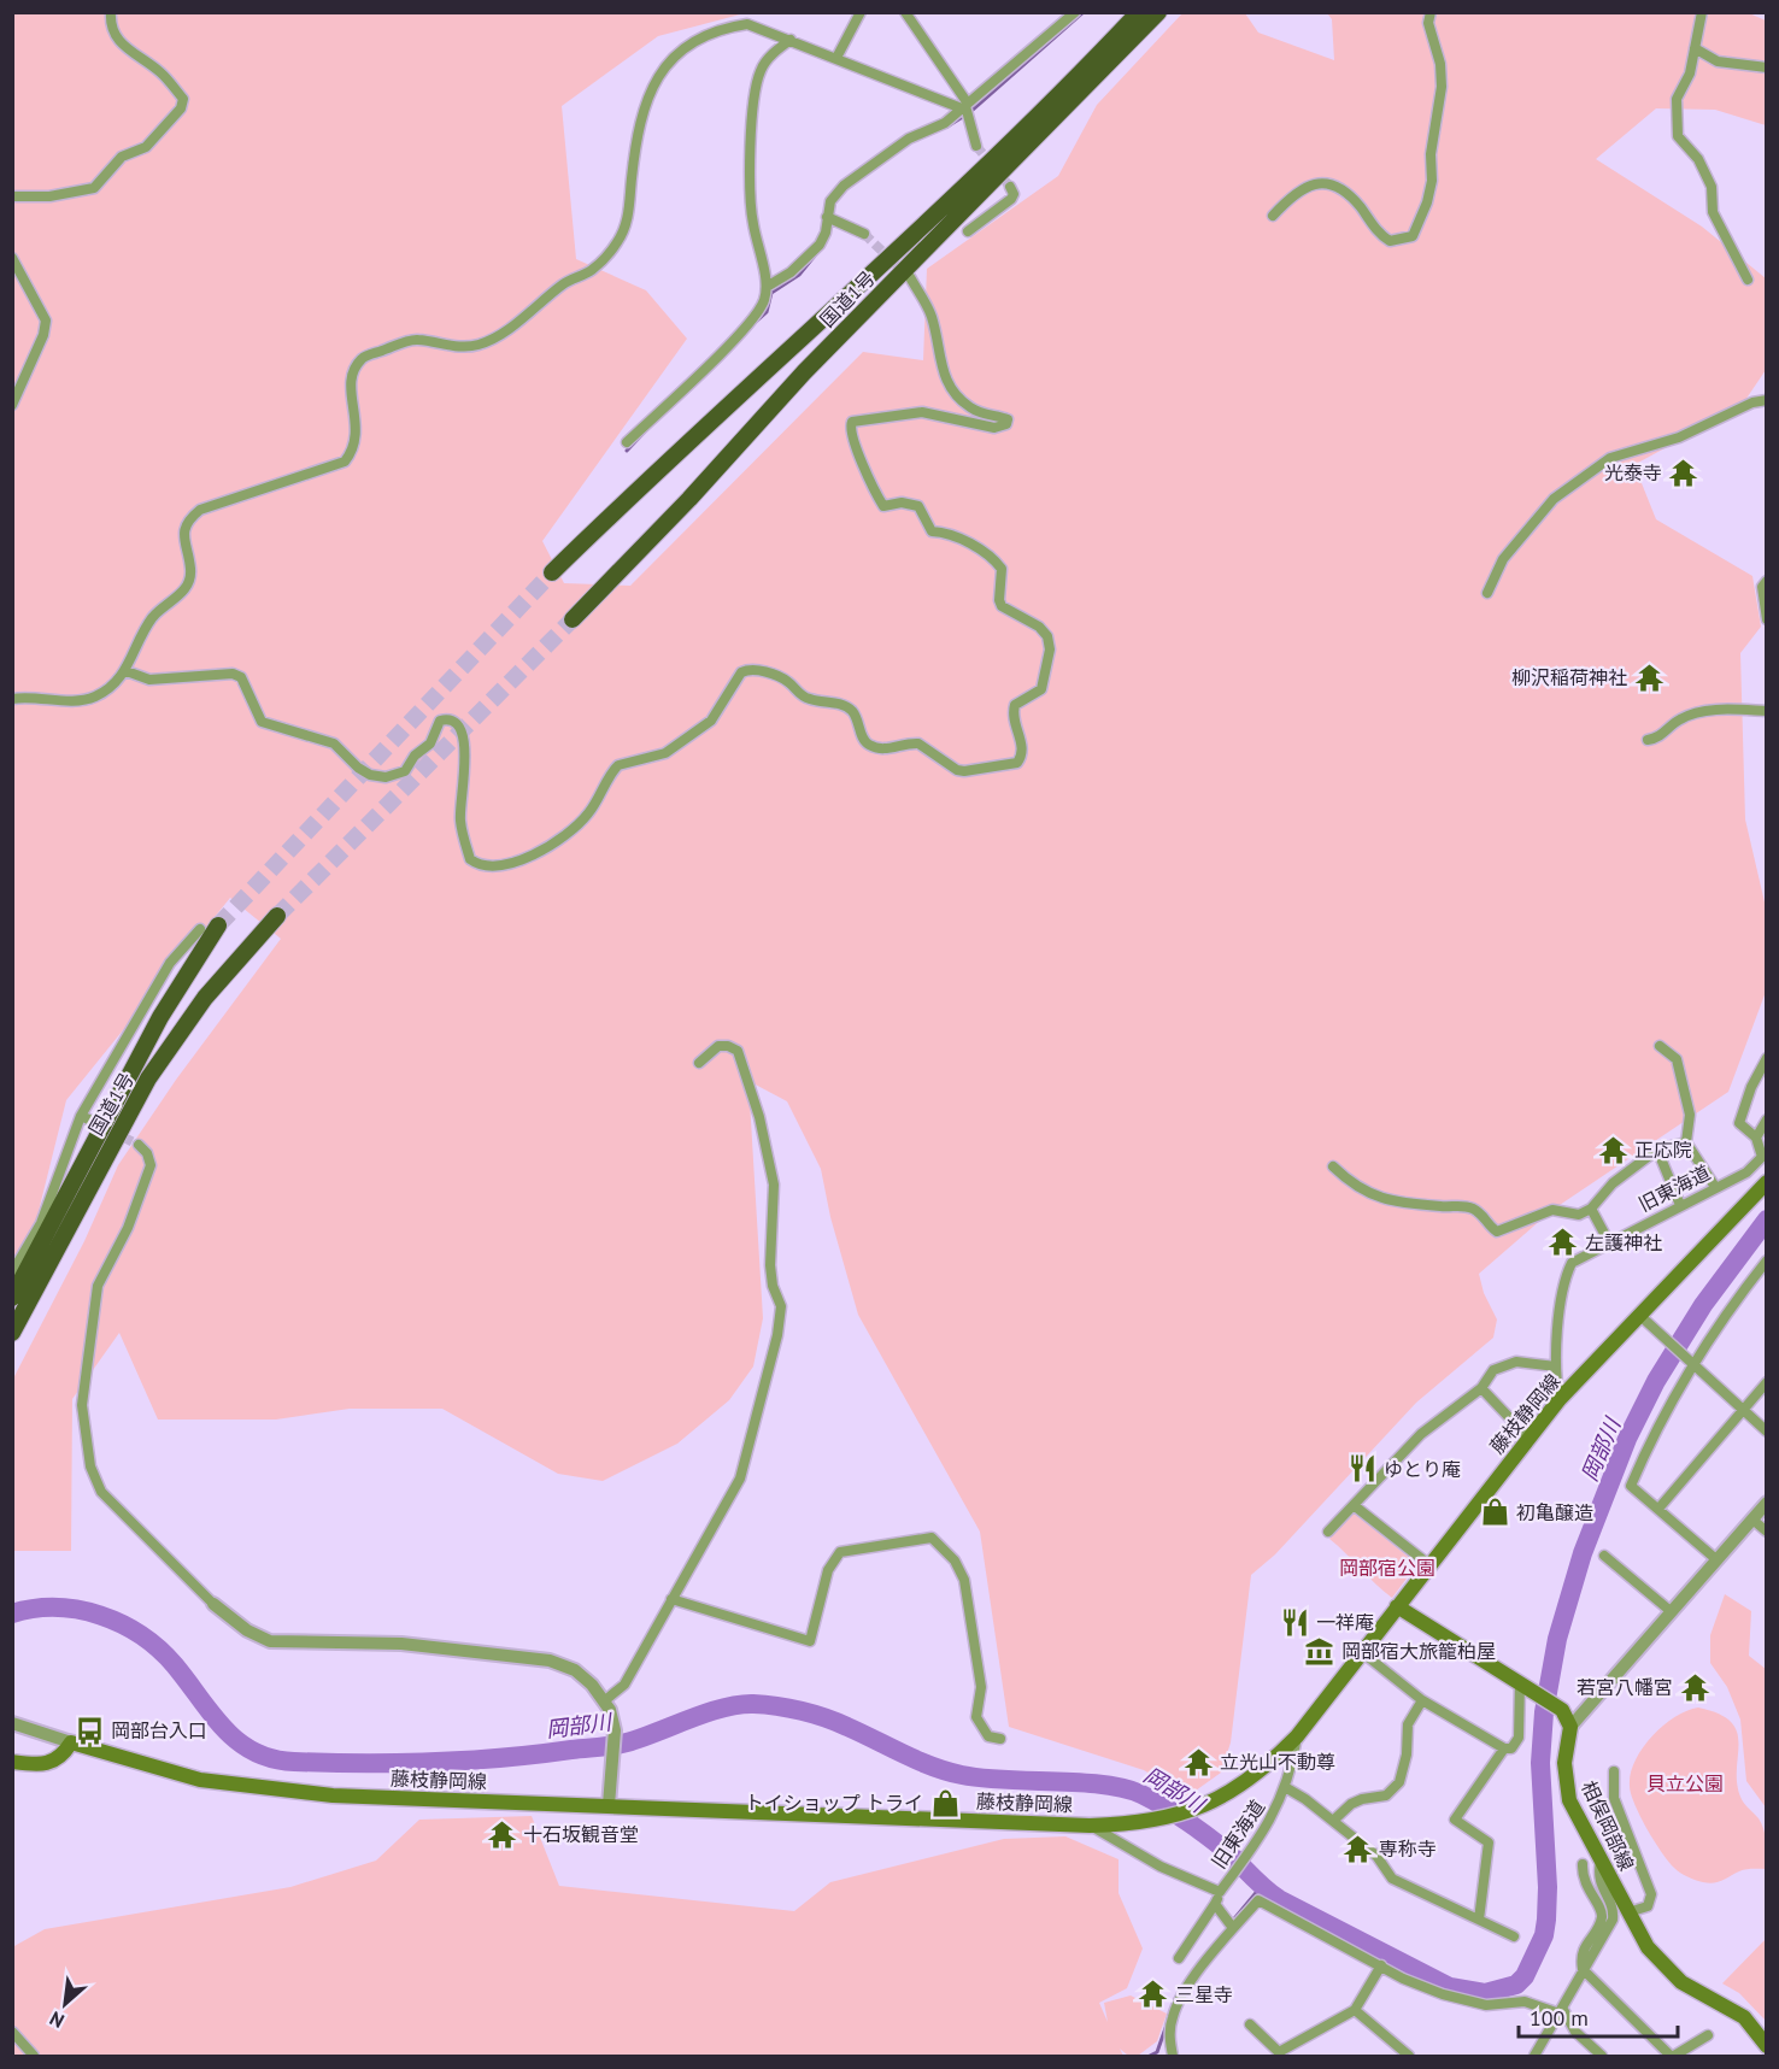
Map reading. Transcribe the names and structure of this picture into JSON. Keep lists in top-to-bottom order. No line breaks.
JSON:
{"streets":{"highway":["国道1号"],"main road":["藤枝静岡線","相俣岡部線"],"street":["旧東海道"]},"crossings":[["旧東海道","藤枝静岡線"]],"water":["岡部川"],"parks":["岡部宿公園","貝立公園"],"places":{"temple":["光泰寺","柳沢稲荷神社","正応院","左護神社","若宮八幡宮","立光山不動尊","十石坂観音堂","専称寺","三星寺"],"restaurant":["ゆとり庵","一祥庵"],"shop":["初亀醸造","トイショップ トライ"],"museum":["岡部宿大旅籠柏屋"],"bus stop":["岡部台入口"]},"scale_bar":"100 m","north":"bottom left"}
